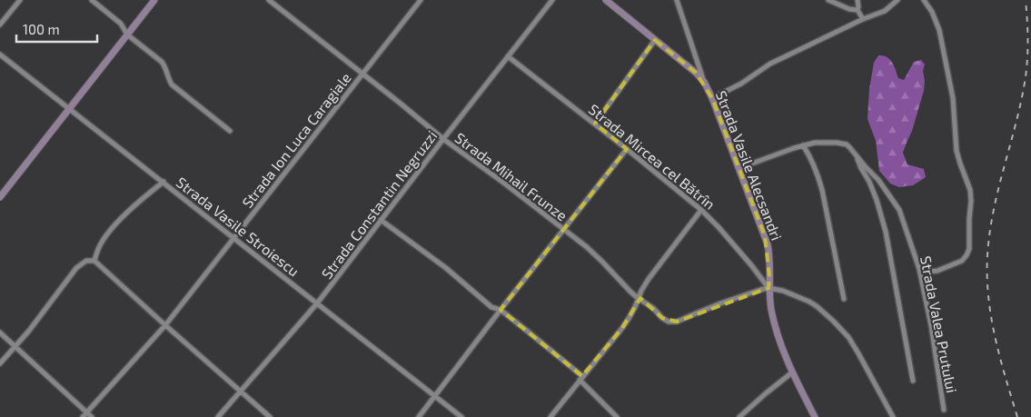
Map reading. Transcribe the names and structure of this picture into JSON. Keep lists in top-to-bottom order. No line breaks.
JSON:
{"streets":{"main road":["Strada Vasile Alecsandri"],"street":["Strada Ion Luca Caragiale","Strada Mircea cel Bătrîn","Strada Mihail Frunze","Strada Constantin Negruzzi","Strada Vasile Stroiescu","Strada Valea Prutului"]},"crossings":[["Strada Ion Luca Caragiale","Strada Mihail Frunze"],["Strada Ion Luca Caragiale","Strada Vasile Stroiescu"],["Strada Mircea cel Bătrîn","Strada Vasile Alecsandri"],["Strada Mircea cel Bătrîn","Strada Mihail Frunze"],["Strada Mircea cel Bătrîn","Strada Constantin Negruzzi"],["Strada Vasile Alecsandri","Strada Mihail Frunze"],["Strada Mihail Frunze","Strada Constantin Negruzzi"],["Strada Constantin Negruzzi","Strada Vasile Stroiescu"]],"scale_bar":"100 m"}
